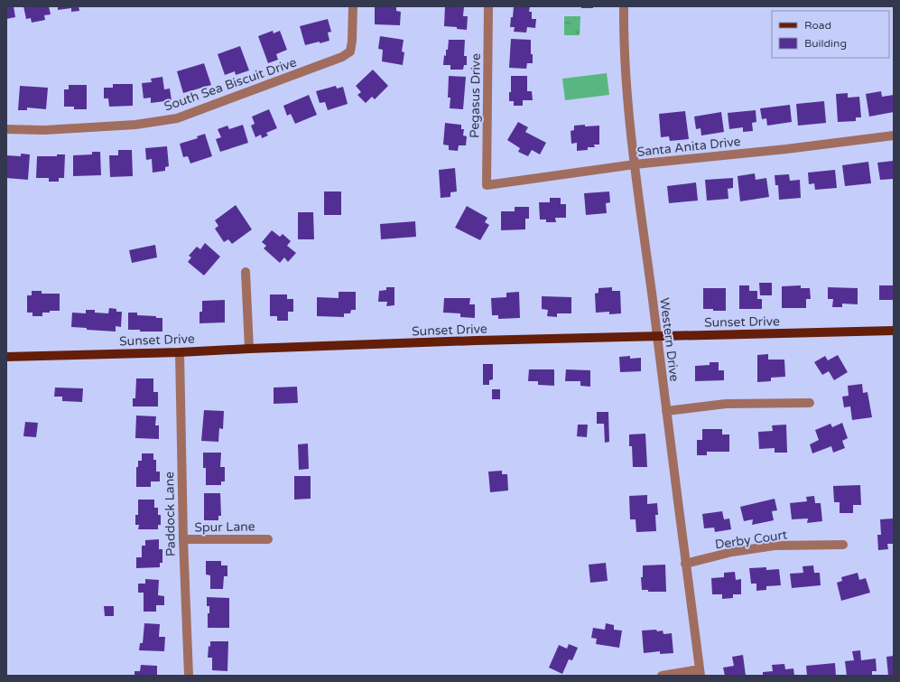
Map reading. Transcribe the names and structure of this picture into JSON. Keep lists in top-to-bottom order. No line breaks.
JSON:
{"streets":{"main road":["Sunset Drive"],"street":["South Sea Biscuit Drive","Pegasus Drive","Santa Anita Drive","Western Drive","Paddock Lane","Spur Lane","Derby Court"]},"crossings":[["Pegasus Drive","Santa Anita Drive"],["Santa Anita Drive","Western Drive"],["Sunset Drive","Western Drive"],["Sunset Drive","Paddock Lane"],["Western Drive","Derby Court"],["Paddock Lane","Spur Lane"]],"legend":["Road","Building"]}
